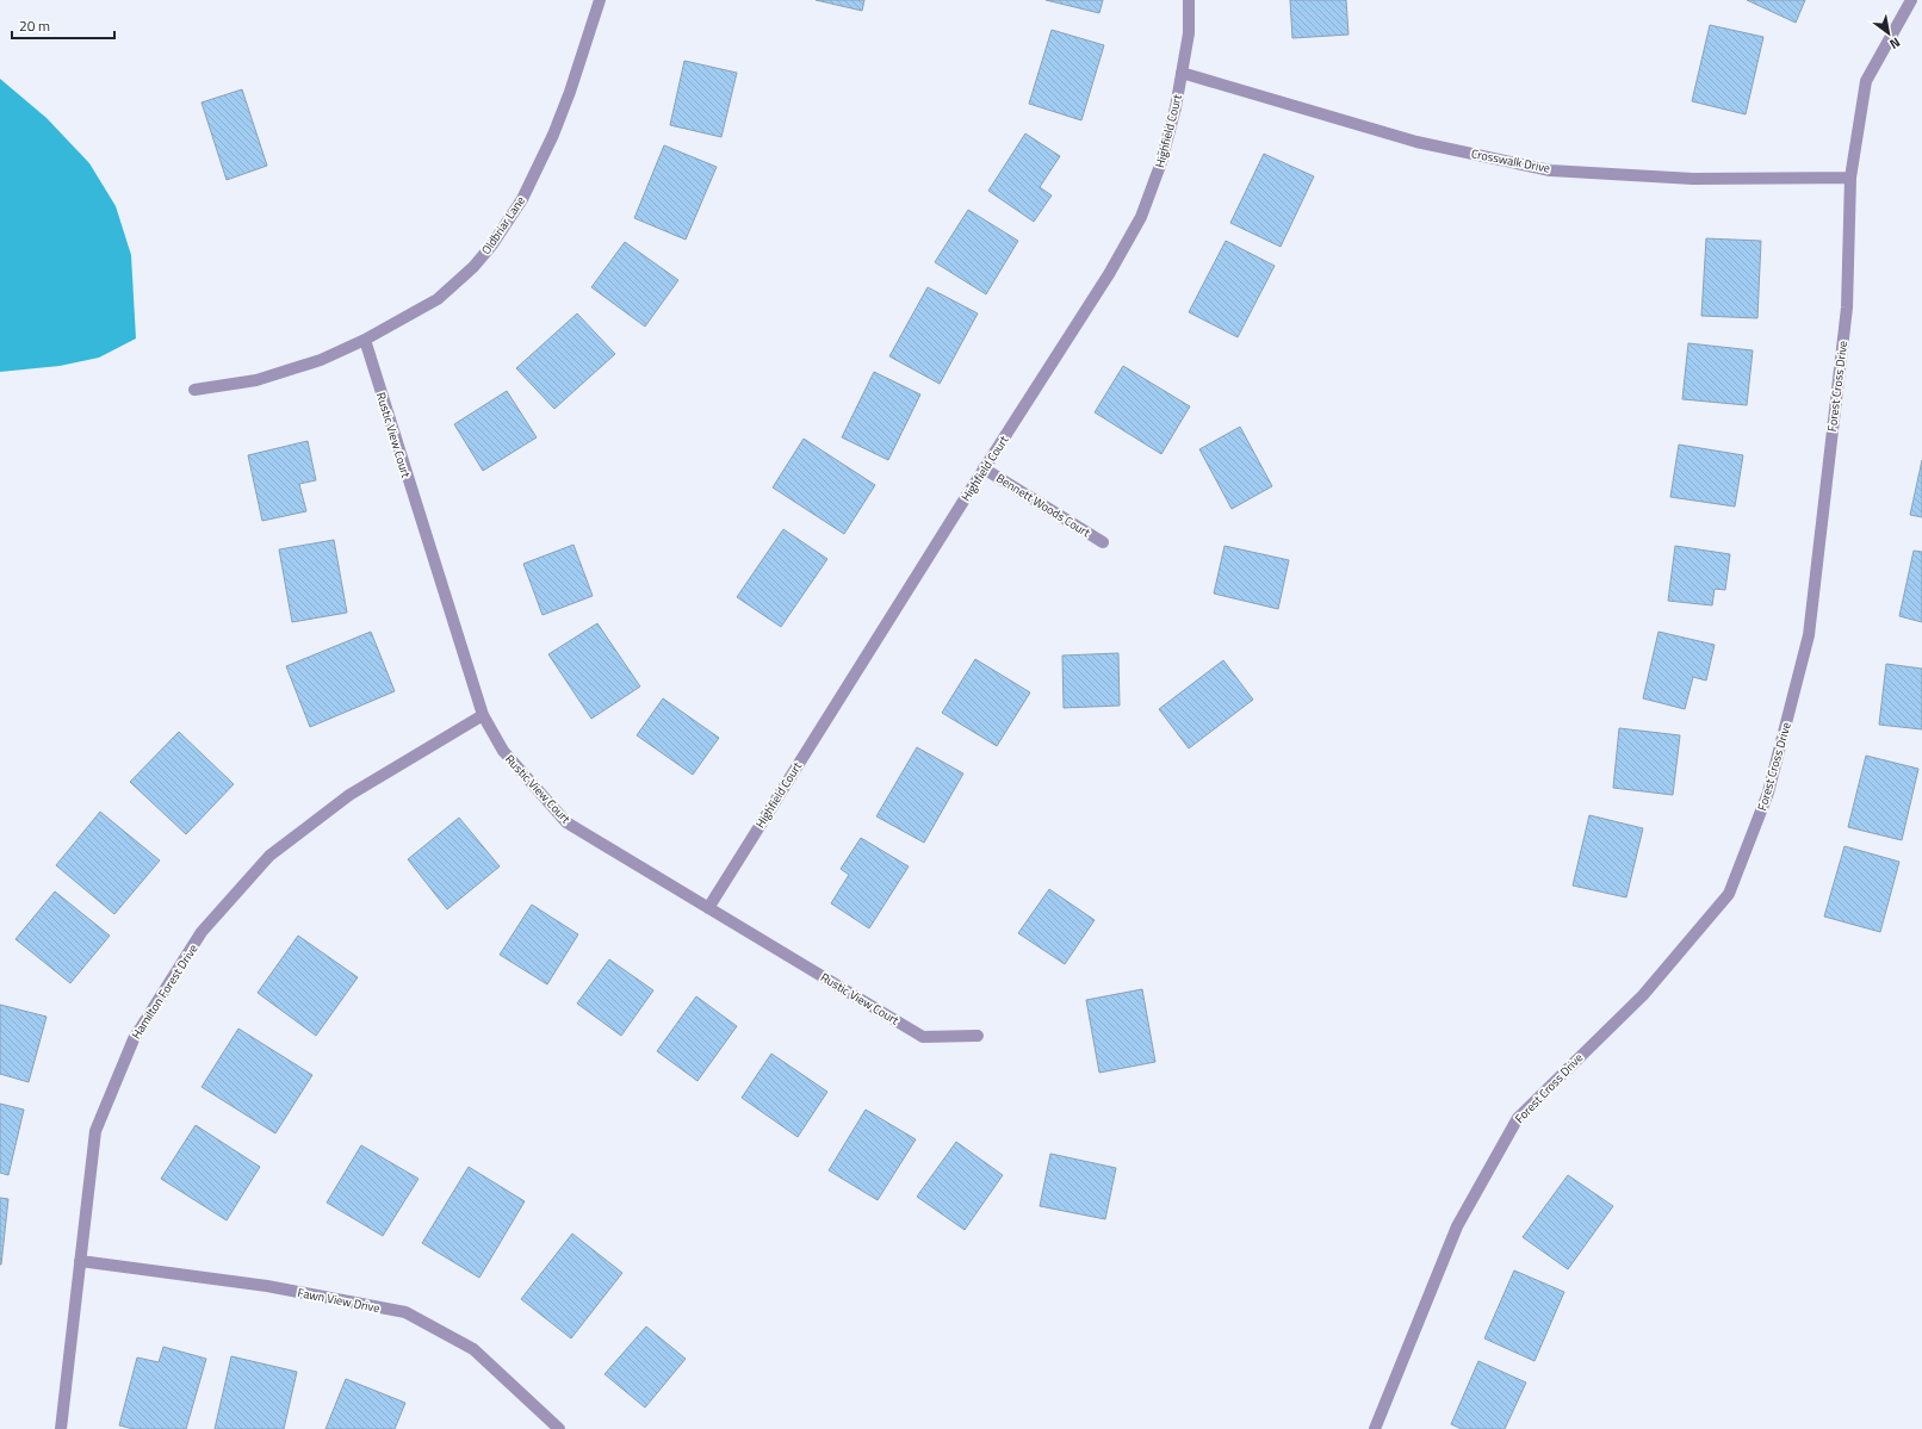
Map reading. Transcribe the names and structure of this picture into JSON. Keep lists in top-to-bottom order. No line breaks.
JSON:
{"streets":{"street":["Highfield Court","Crosswalk Drive","Oldbriar Lane","Forest Cross Drive","Rustic View Court","Bennett Woods Court","Hamilton Forest Drive","Fawn View Drive"]},"crossings":[["Highfield Court","Crosswalk Drive"],["Highfield Court","Rustic View Court"],["Highfield Court","Bennett Woods Court"],["Crosswalk Drive","Forest Cross Drive"],["Oldbriar Lane","Rustic View Court"],["Rustic View Court","Hamilton Forest Drive"],["Hamilton Forest Drive","Fawn View Drive"]],"scale_bar":"20 m","north":"bottom right"}
